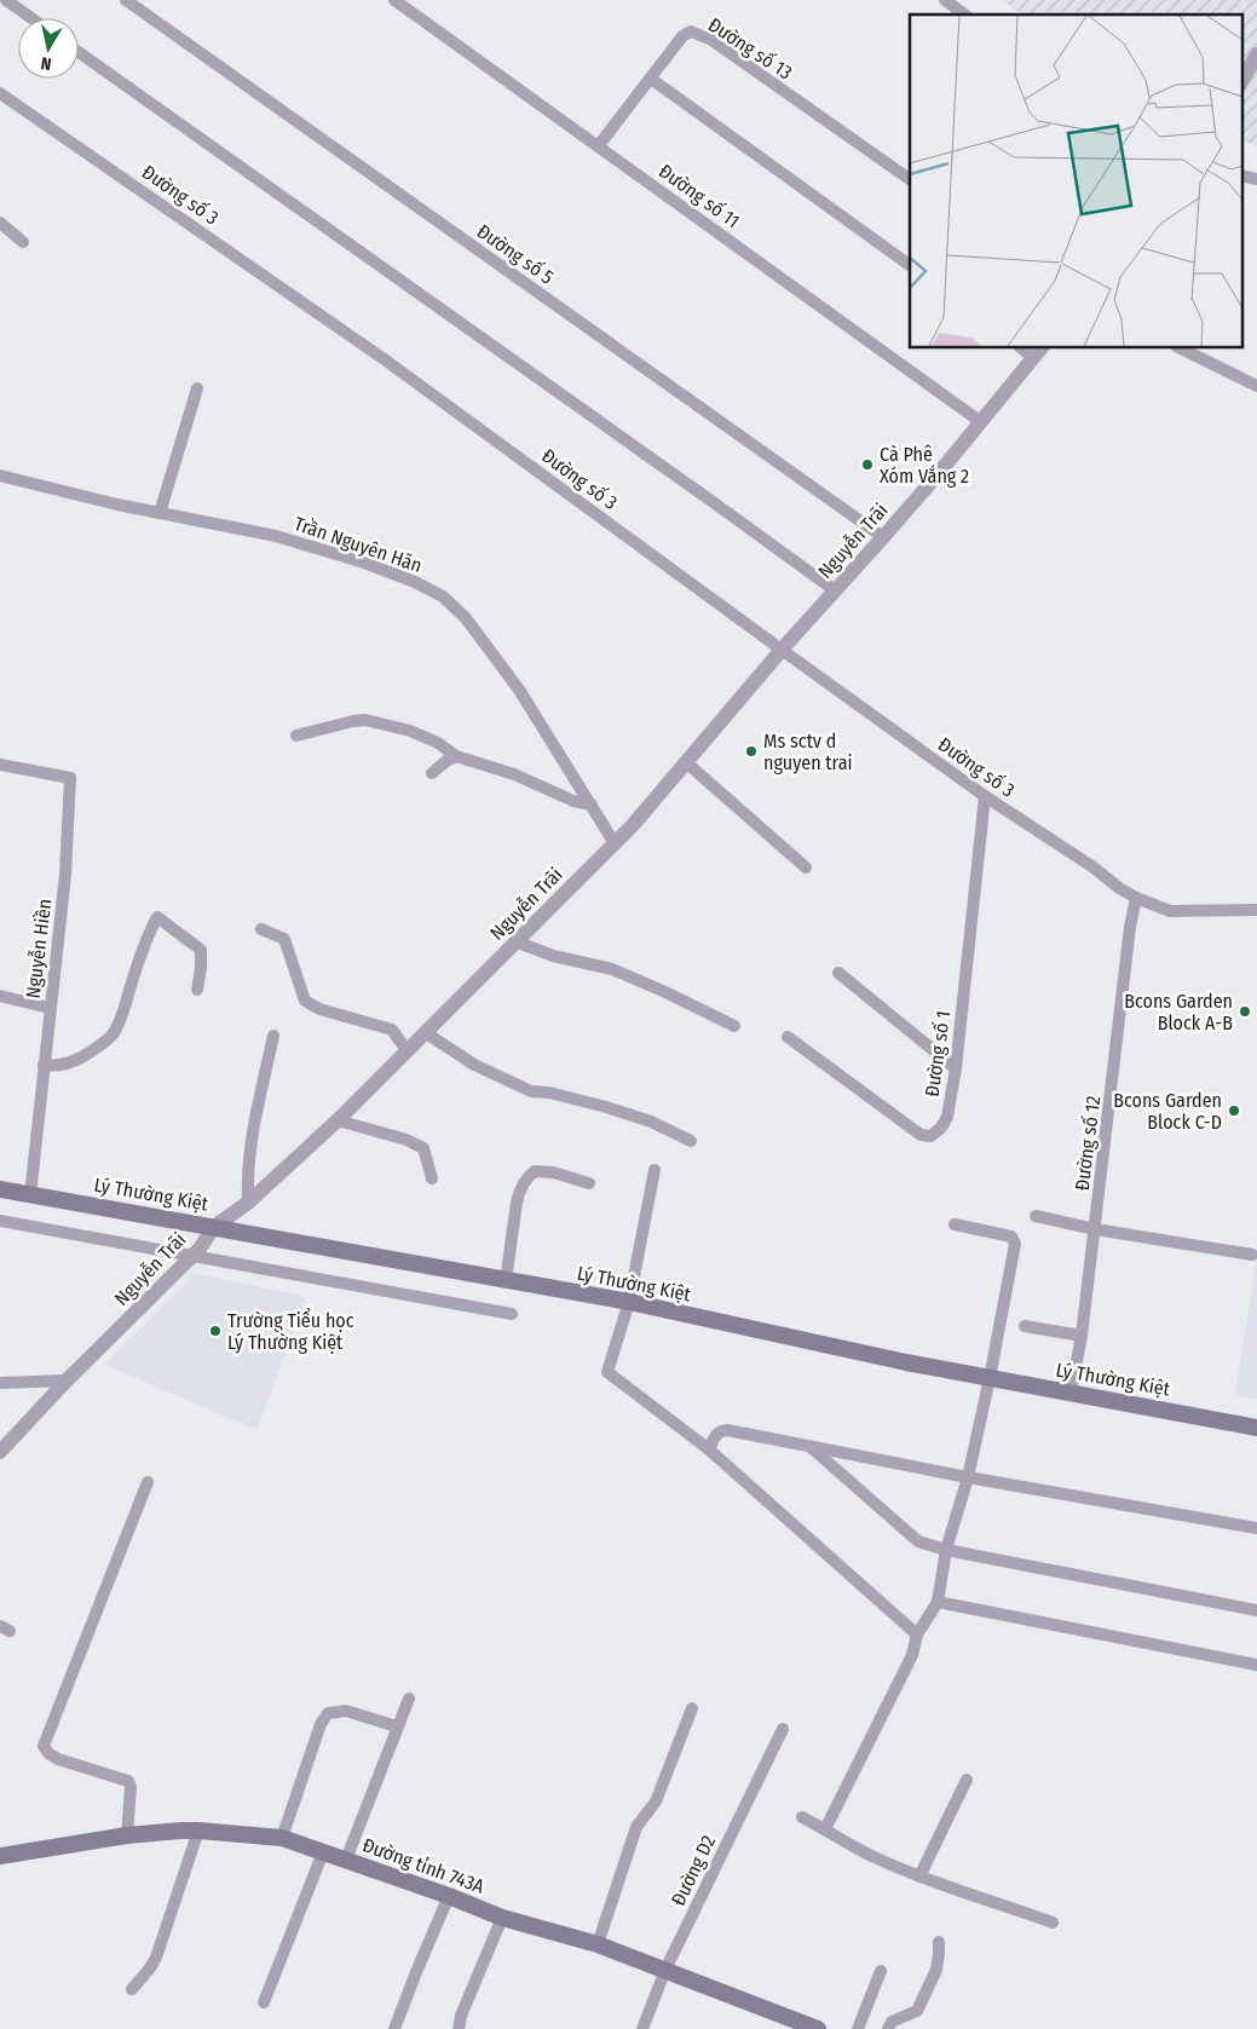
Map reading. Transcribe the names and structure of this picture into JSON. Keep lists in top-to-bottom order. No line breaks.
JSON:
{"streets":{"main road":["Lý Thường Kiệt","Đường tỉnh 743A"],"street":["Đường số 13","Đường số 3","Đường số 11","Đường số 5","Nguyễn Trãi","Trần Nguyên Hãn","Nguyễn Hiền","Đường số 1","Đường số 12","Đường D2"]},"crossings":[["Đường số 13","Đường số 11"],["Đường số 3","Nguyễn Trãi"],["Đường số 3","Đường số 1"],["Đường số 3","Đường số 12"],["Đường số 11","Nguyễn Trãi"],["Đường số 5","Nguyễn Trãi"],["Nguyễn Trãi","Trần Nguyên Hãn"],["Nguyễn Trãi","Lý Thường Kiệt"],["Nguyễn Hiền","Lý Thường Kiệt"],["Đường số 12","Lý Thường Kiệt"],["Đường tỉnh 743A","Đường D2"]],"places":["Cà Phê Xóm Vắng 2","Ms sctv d nguyen trai","Bcons Garden Block A-B","Bcons Garden Block C-D","Trường Tiểu học Lý Thường Kiệt"],"north":"bottom"}
